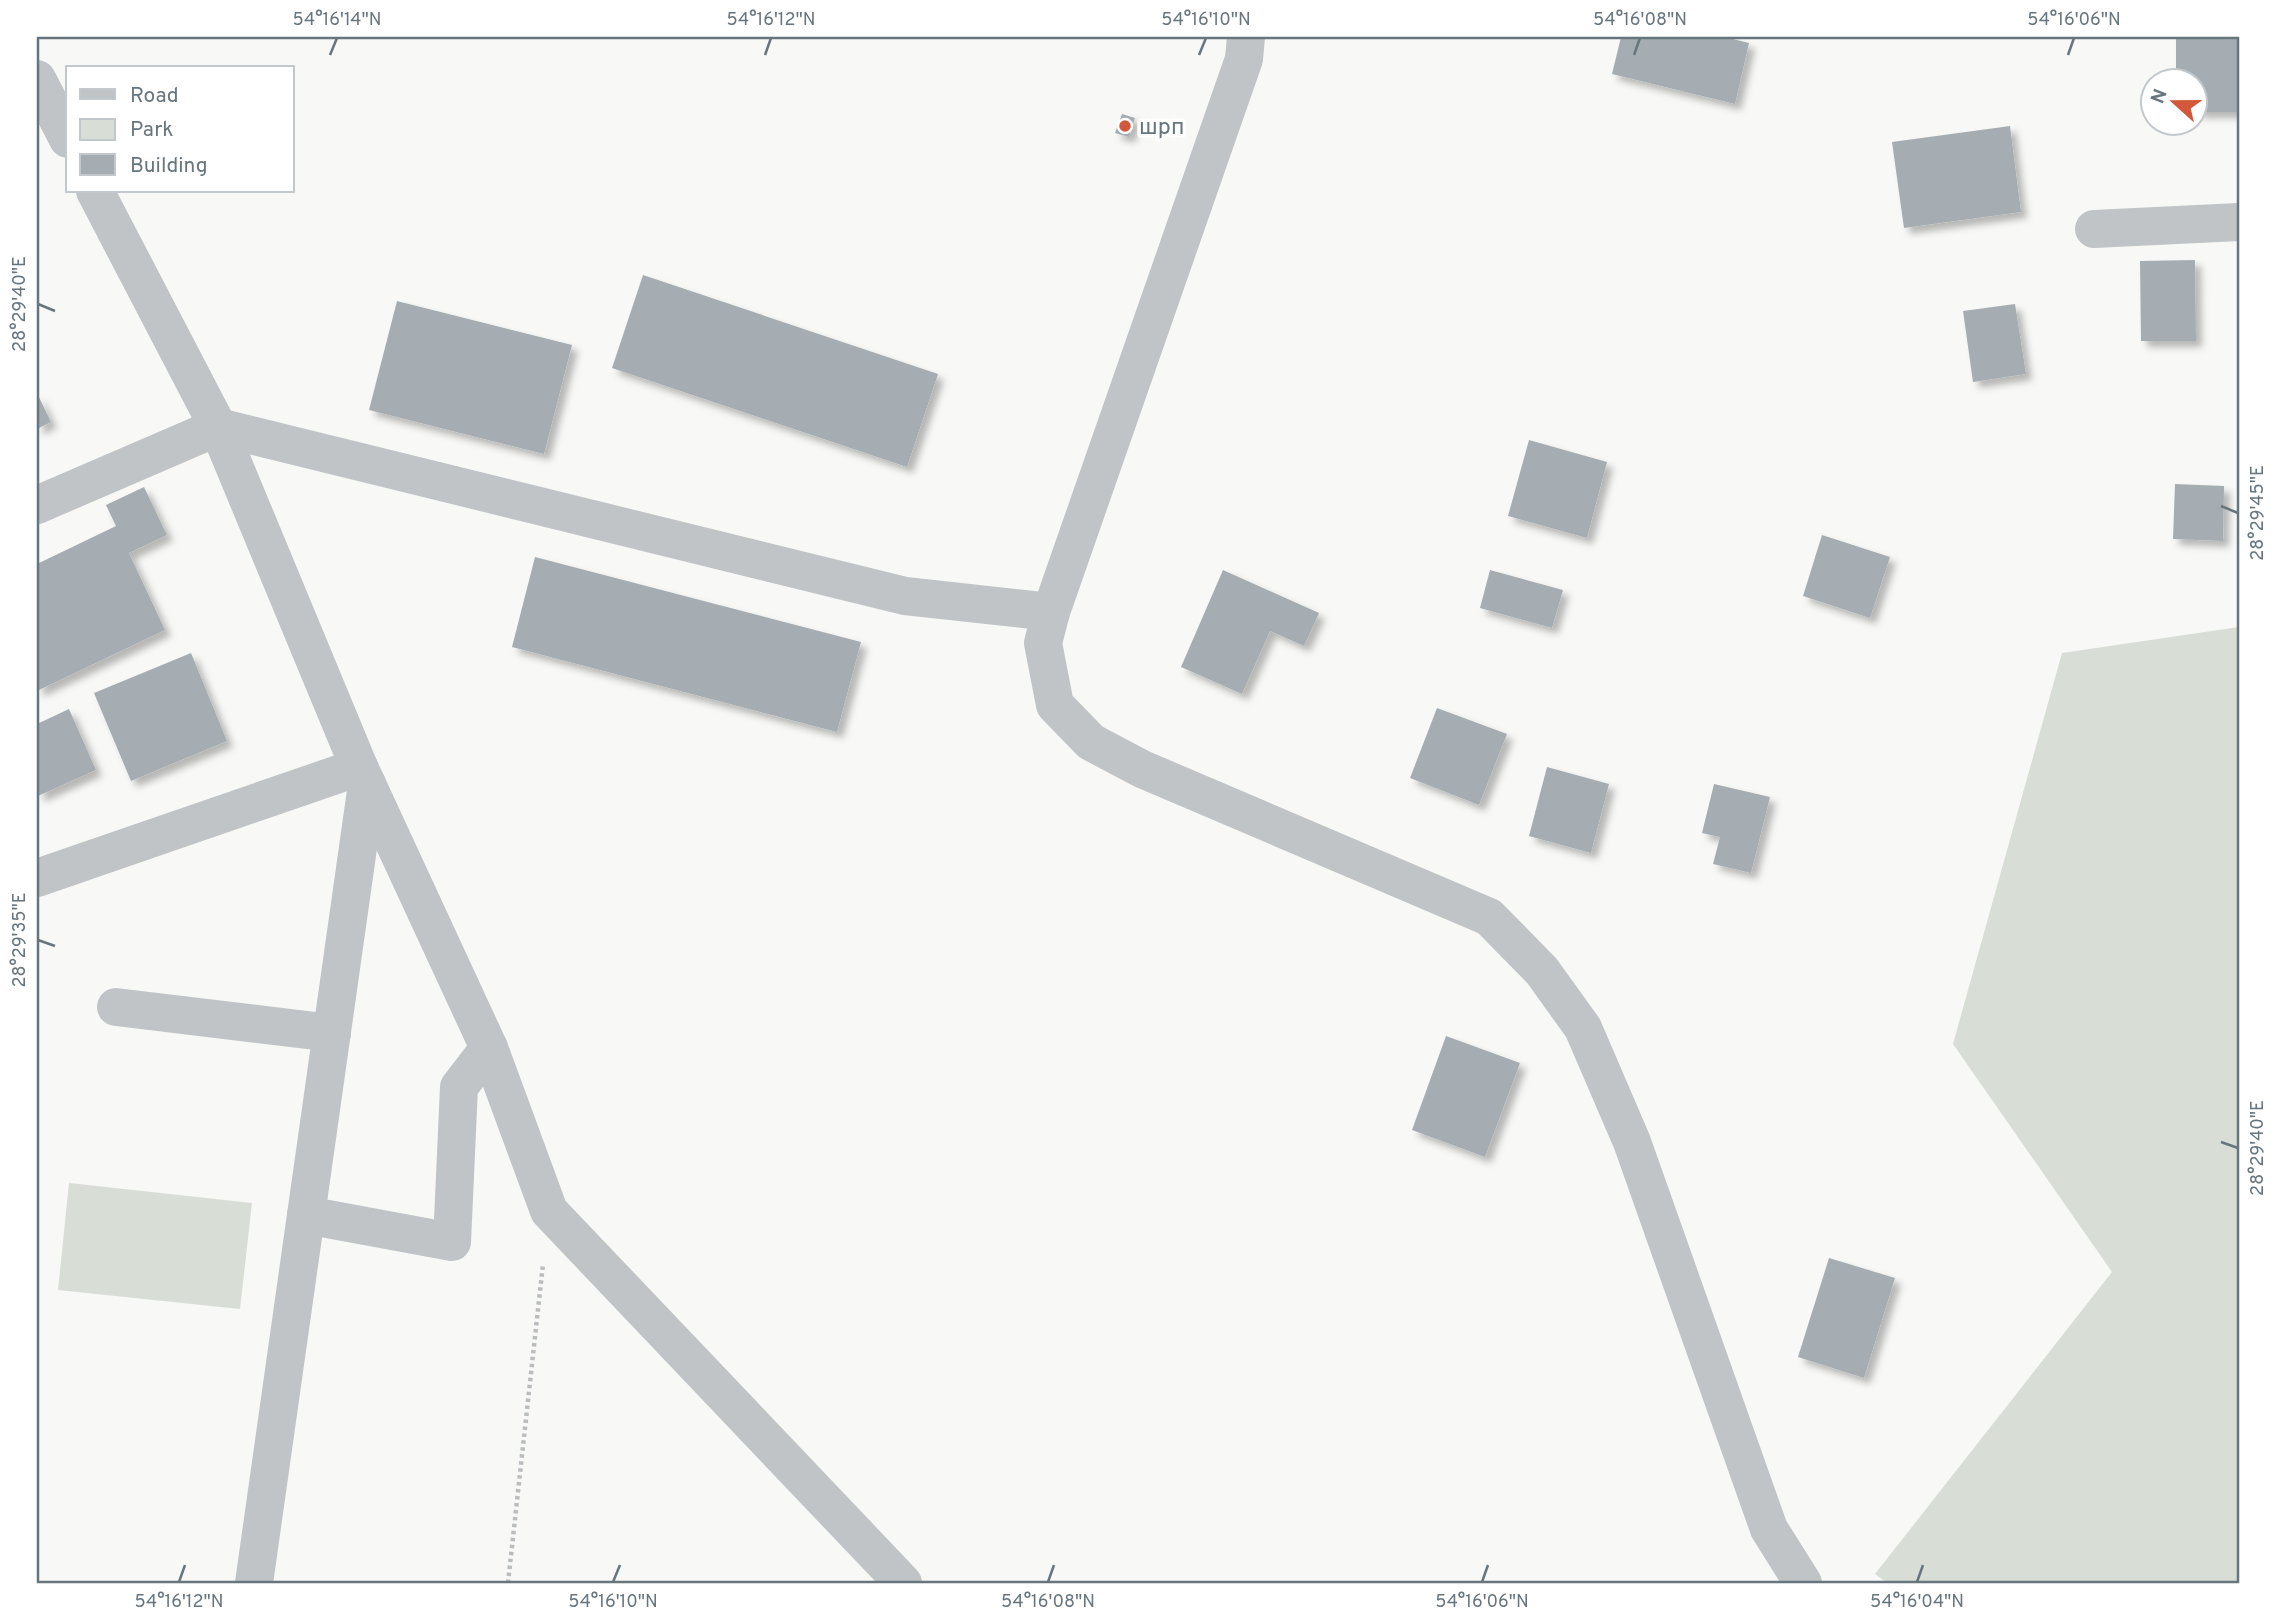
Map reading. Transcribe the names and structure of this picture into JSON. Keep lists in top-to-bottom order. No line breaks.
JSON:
{"places":["шрп"],"legend":["Road","Park","Building"],"north":"left","coordinates":["54°16'14\"N","54°16'12\"N","54°16'10\"N","54°16'08\"N","54°16'06\"N","28°29'40\"E","28°29'45\"E","28°29'35\"E","54°16'04\"N"]}
